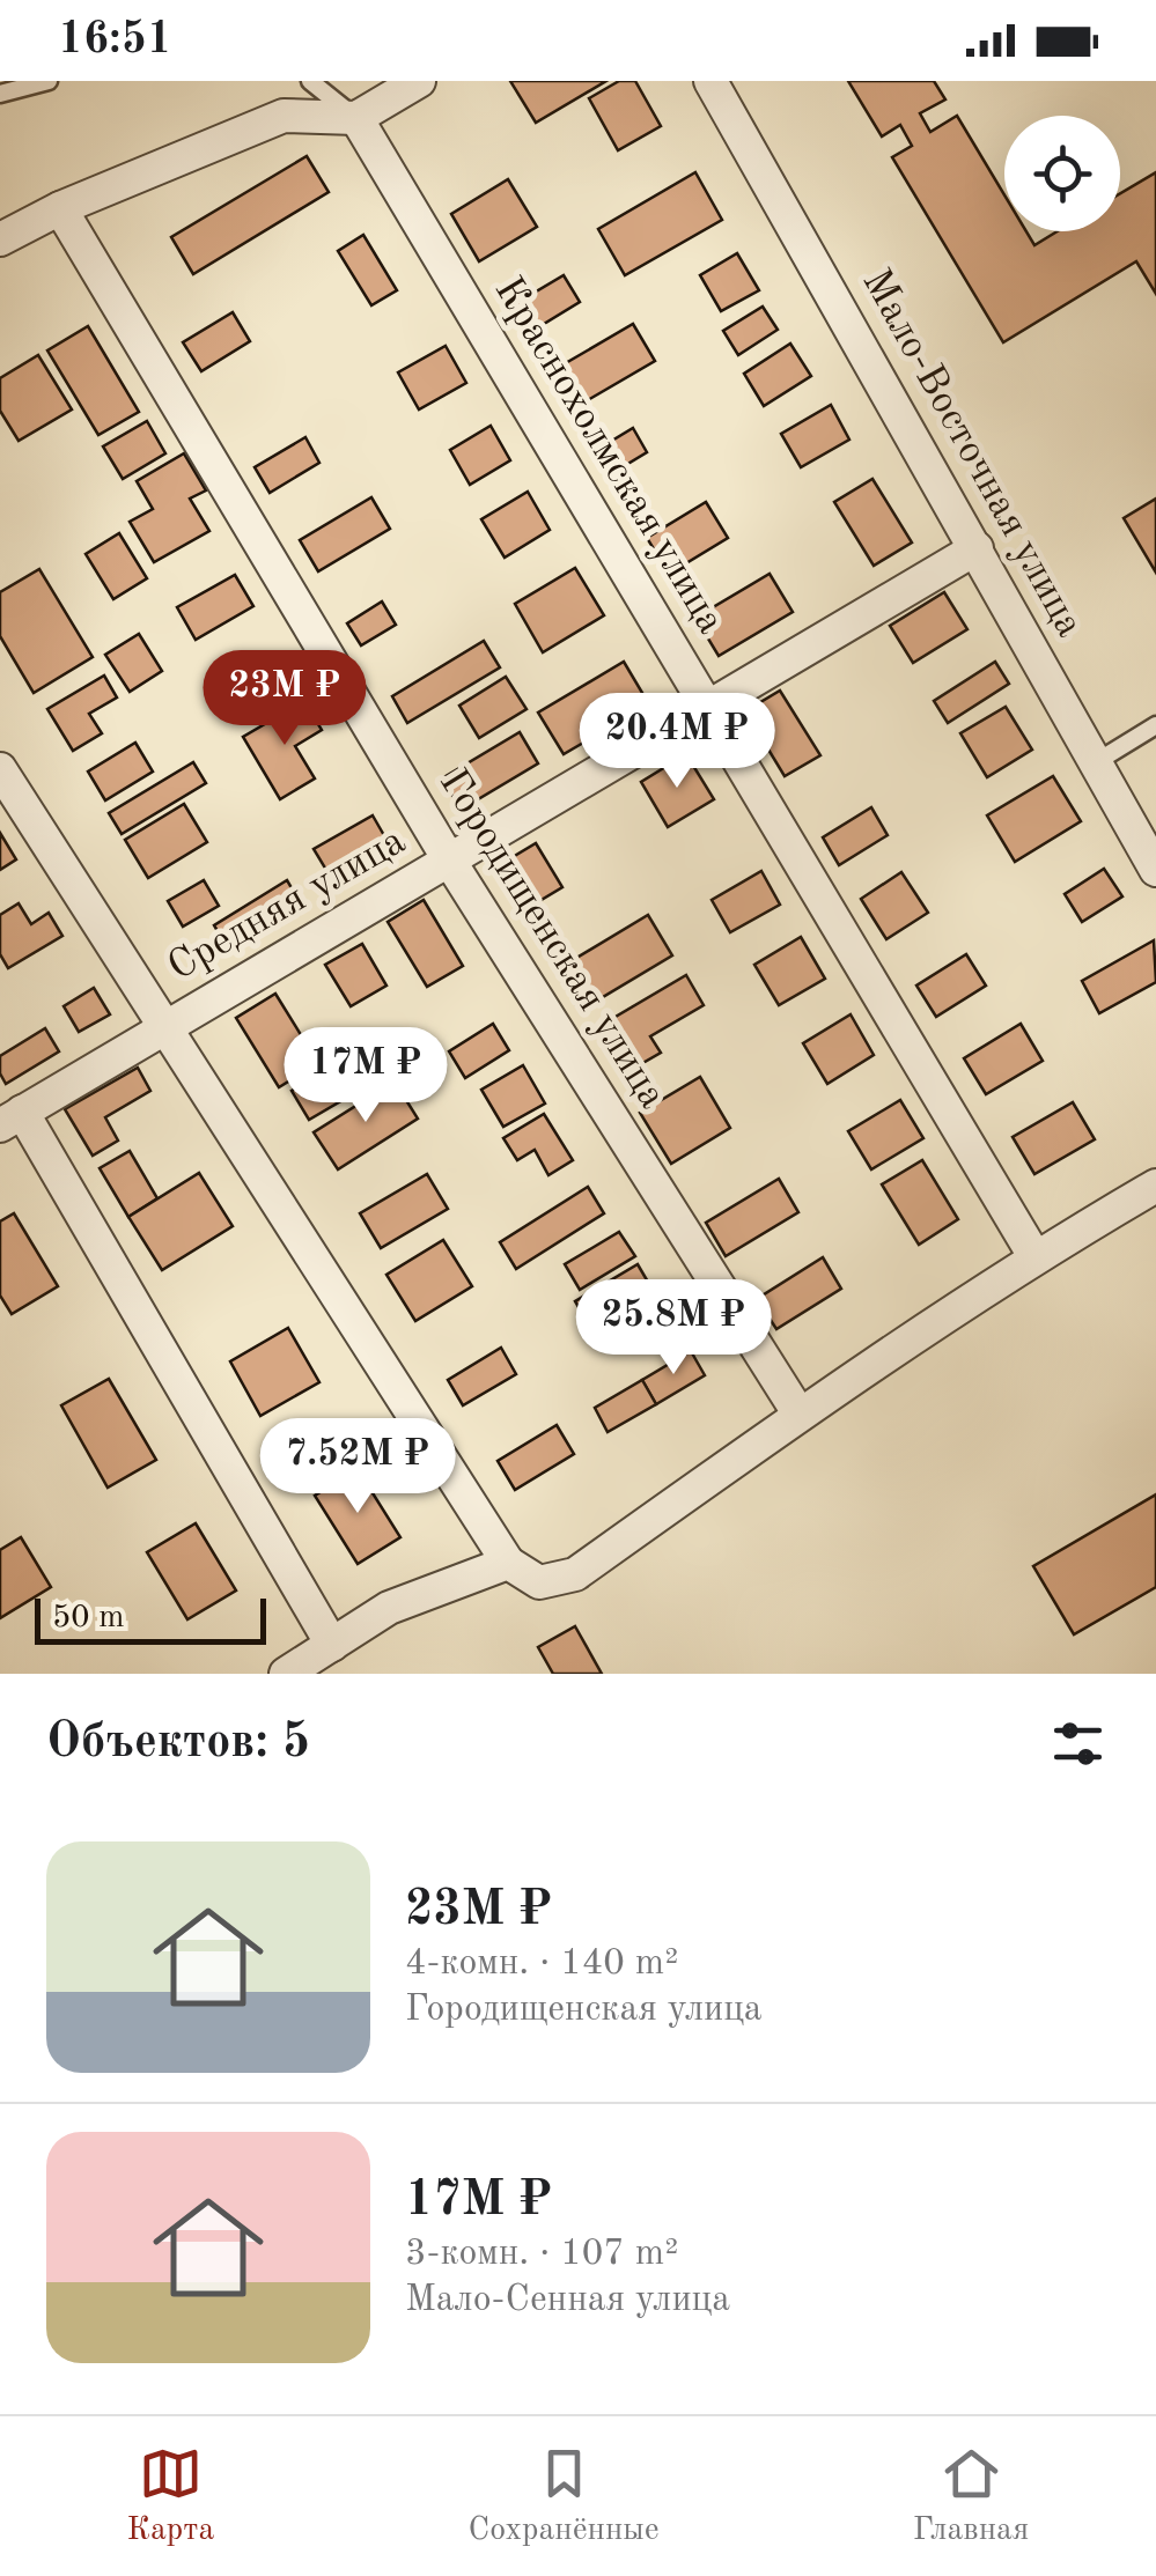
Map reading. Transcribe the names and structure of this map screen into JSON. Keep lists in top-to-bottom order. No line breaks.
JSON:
{"streets":{"street":["Мало-Восточная улица","Краснохолмская улица","Средняя улица","Городищенская улица"]},"crossings":[["Мало-Восточная улица","Средняя улица"],["Краснохолмская улица","Средняя улица"],["Средняя улица","Городищенская улица"]],"scale_bar":"50 m","page":{"status":"16:51","price":["23M ₽","20.4M ₽","17M ₽","25.8M ₽","7.52M ₽"],"scale":"50 m","heading":"Объектов: 5","list":[{"name":"23M ₽","note":"4-комн. · 140 m² · Городищенская улица"},{"name":"17M ₽","note":"3-комн. · 107 m² · Мало-Сенная улица"}],"tabs":["Карта","Сохранённые","Главная"]}}
